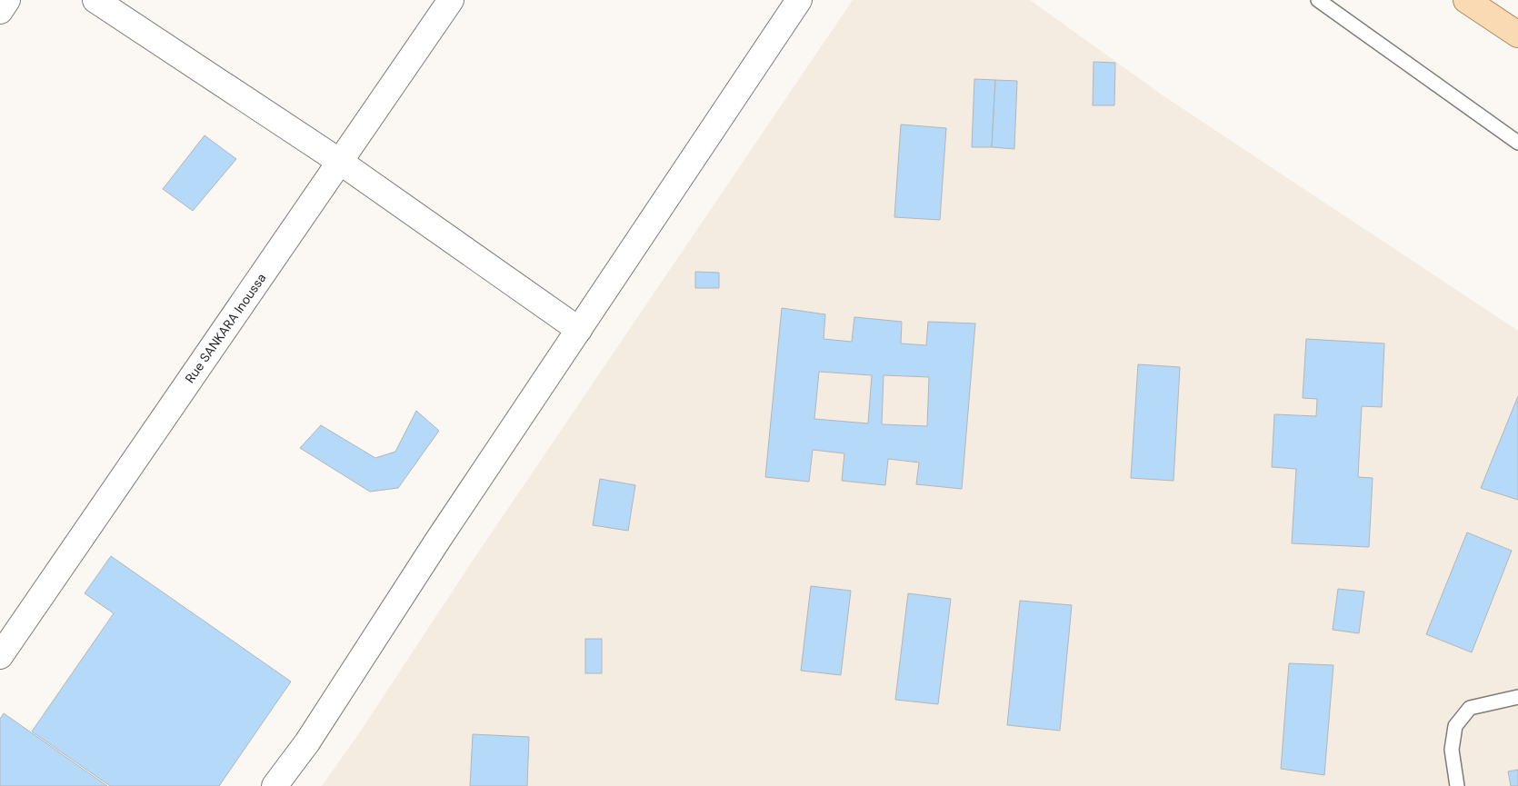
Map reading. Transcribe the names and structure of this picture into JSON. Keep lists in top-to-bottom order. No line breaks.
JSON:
{"streets":{"street":["Rue SANKARA Inoussa"]}}
